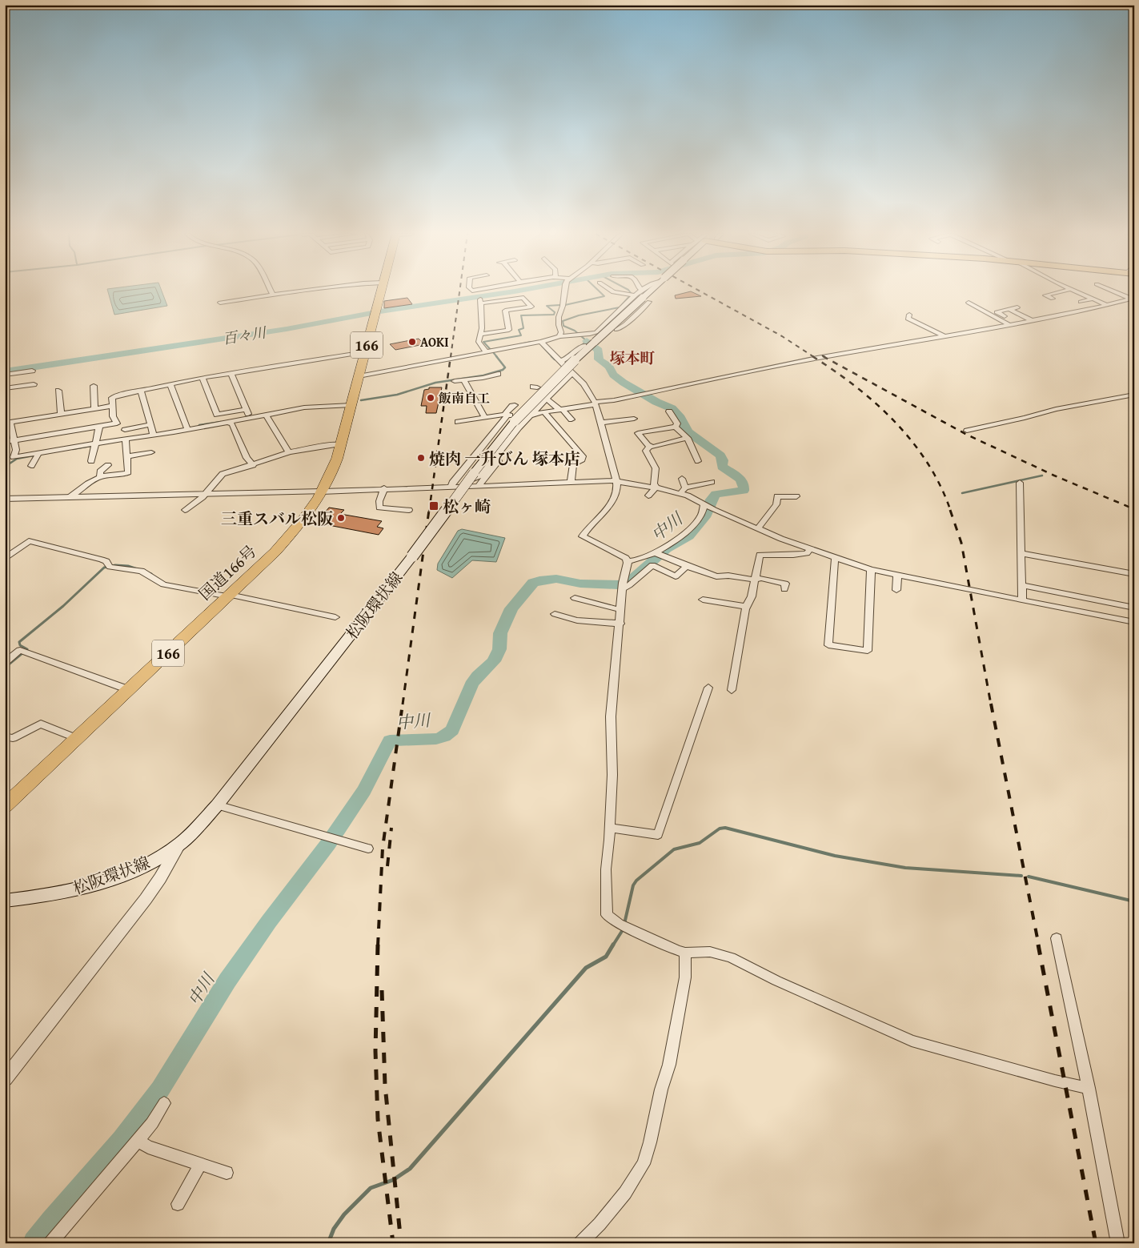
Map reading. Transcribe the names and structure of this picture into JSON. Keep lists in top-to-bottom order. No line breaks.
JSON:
{"streets":{"highway":["166","国道166号"],"main road":["松阪環状線"]},"districts":["塚本町"],"water":["百々川","中川"],"places":{"other":["AOKI","飯南自工","焼肉 一升びん 塚本店","三重スバル松阪"],"transit":["松ヶ崎"]}}
